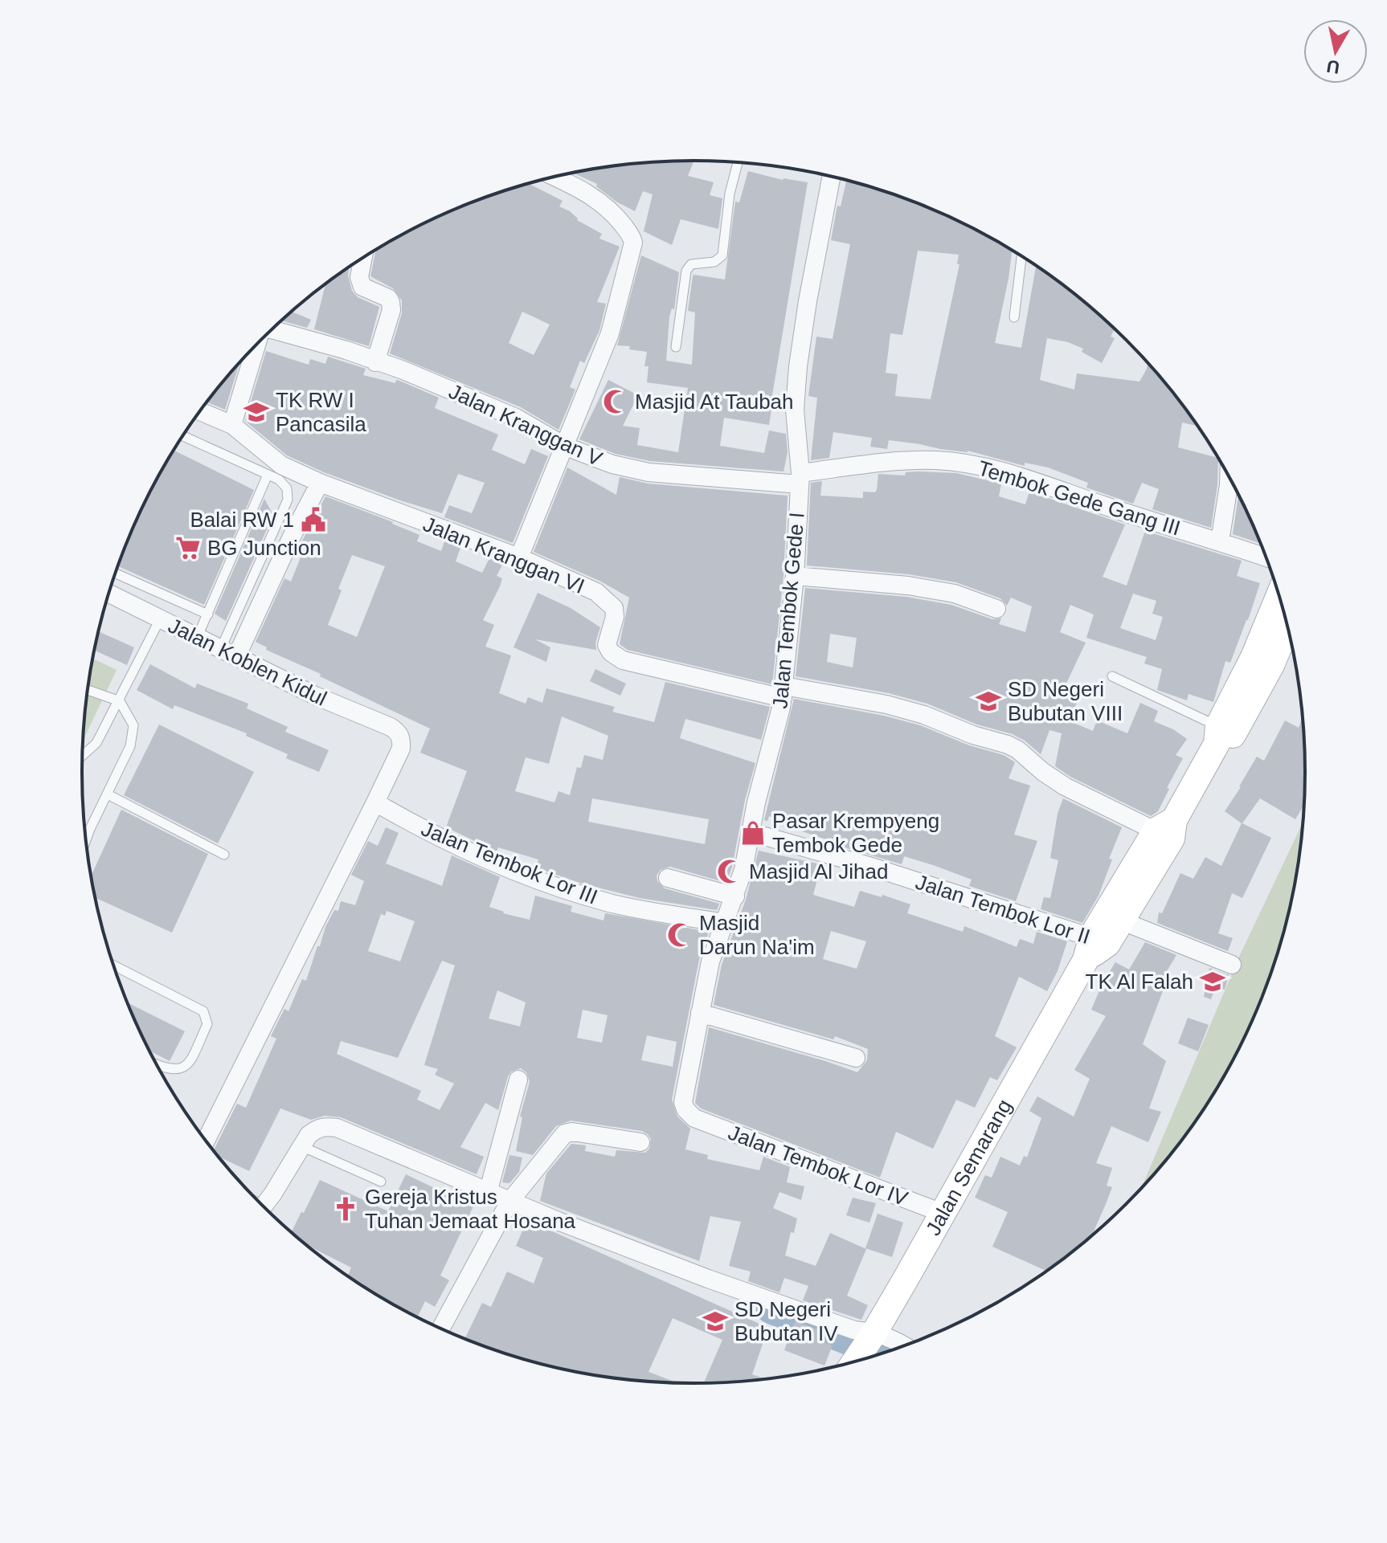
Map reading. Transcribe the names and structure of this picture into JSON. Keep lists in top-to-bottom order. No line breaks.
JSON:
{"streets":{"street":["Jalan Kranggan V","Tembok Gede Gang III","Jalan Kranggan VI","Jalan Tembok Gede I","Jalan Koblen Kidul","Jalan Tembok Lor III","Jalan Tembok Lor II","Jalan Tembok Lor IV","Jalan Semarang"]},"crossings":[["Jalan Kranggan V","Tembok Gede Gang III"],["Jalan Kranggan V","Jalan Tembok Gede I"],["Tembok Gede Gang III","Jalan Tembok Gede I"],["Jalan Kranggan VI","Jalan Tembok Gede I"],["Jalan Tembok Gede I","Jalan Tembok Lor III"],["Jalan Tembok Gede I","Jalan Tembok Lor II"],["Jalan Tembok Gede I","Jalan Tembok Lor IV"],["Jalan Koblen Kidul","Jalan Tembok Lor III"],["Jalan Tembok Lor II","Jalan Semarang"],["Jalan Tembok Lor IV","Jalan Semarang"]],"places":{"mosque":["Masjid At Taubah","Masjid Al Jihad","Masjid Darun Na'im"],"school or university":["TK RW I Pancasila","SD Negeri Bubutan VIII","TK Al Falah","SD Negeri Bubutan IV"],"public building":["Balai RW 1"],"supermarket":["BG Junction"],"shop":["Pasar Krempyeng Tembok Gede"],"church":["Gereja Kristus Tuhan Jemaat Hosana"]},"north":"bottom"}
